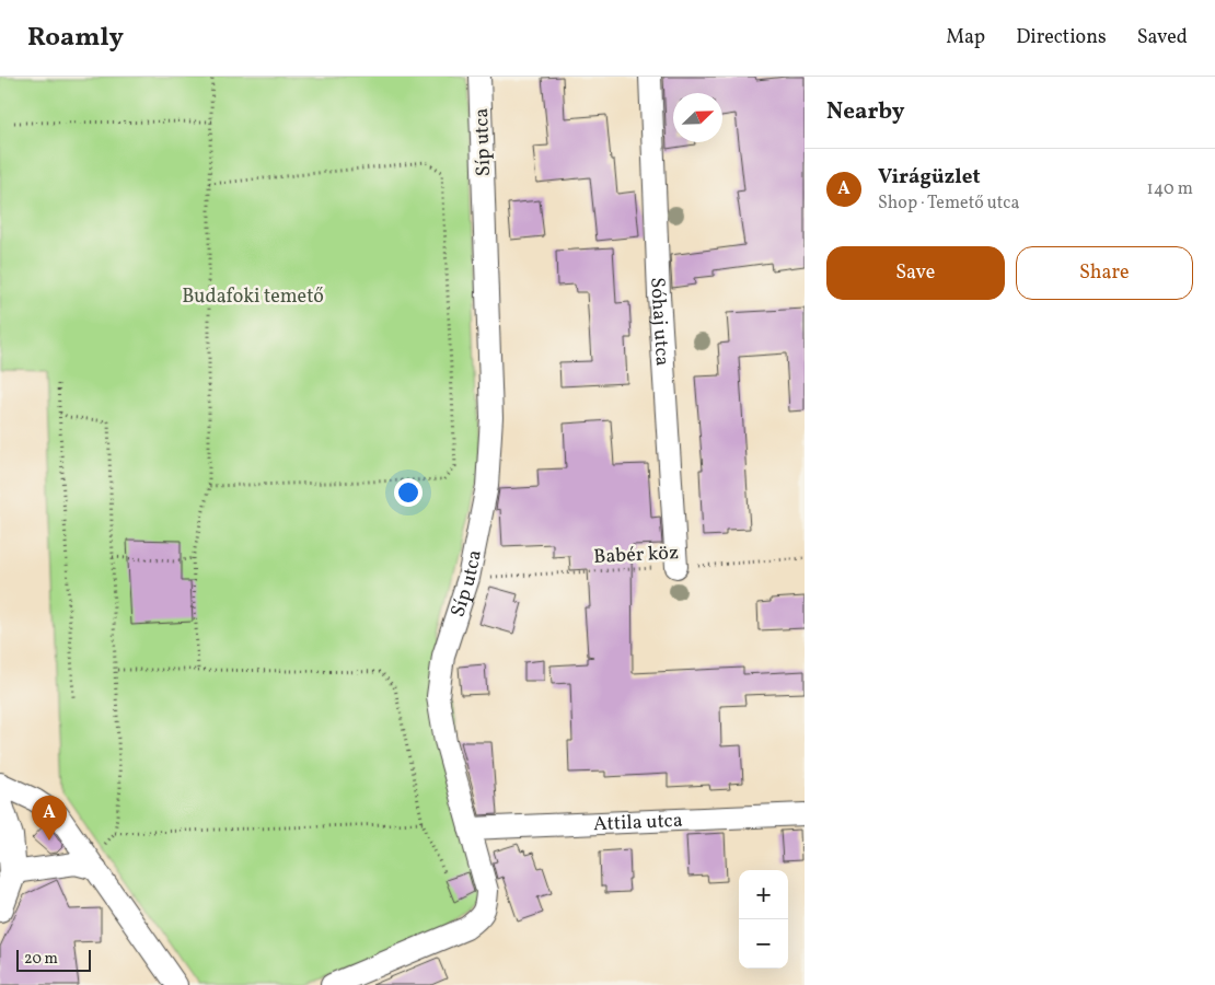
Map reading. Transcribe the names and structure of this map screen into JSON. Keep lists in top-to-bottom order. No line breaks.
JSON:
{"streets":{"street":["Síp utca","Sóhaj utca","Attila utca"],"path":["Babér köz"]},"crossings":[["Síp utca","Babér köz"],["Síp utca","Attila utca"],["Sóhaj utca","Babér köz"]],"parks":["Budafoki temető"],"scale_bar":"20 m","north":"top right","page":{"header":"Roamly","nav":["Map","Directions","Saved"],"heading":"Nearby","list":[{"mark":"A","name":"Virágüzlet","note":"Shop · Temető utca","value":"140 m"}],"buttons":["Save","Share"],"pins":"A","map_buttons":["+","−"],"scale":"20 m"}}
